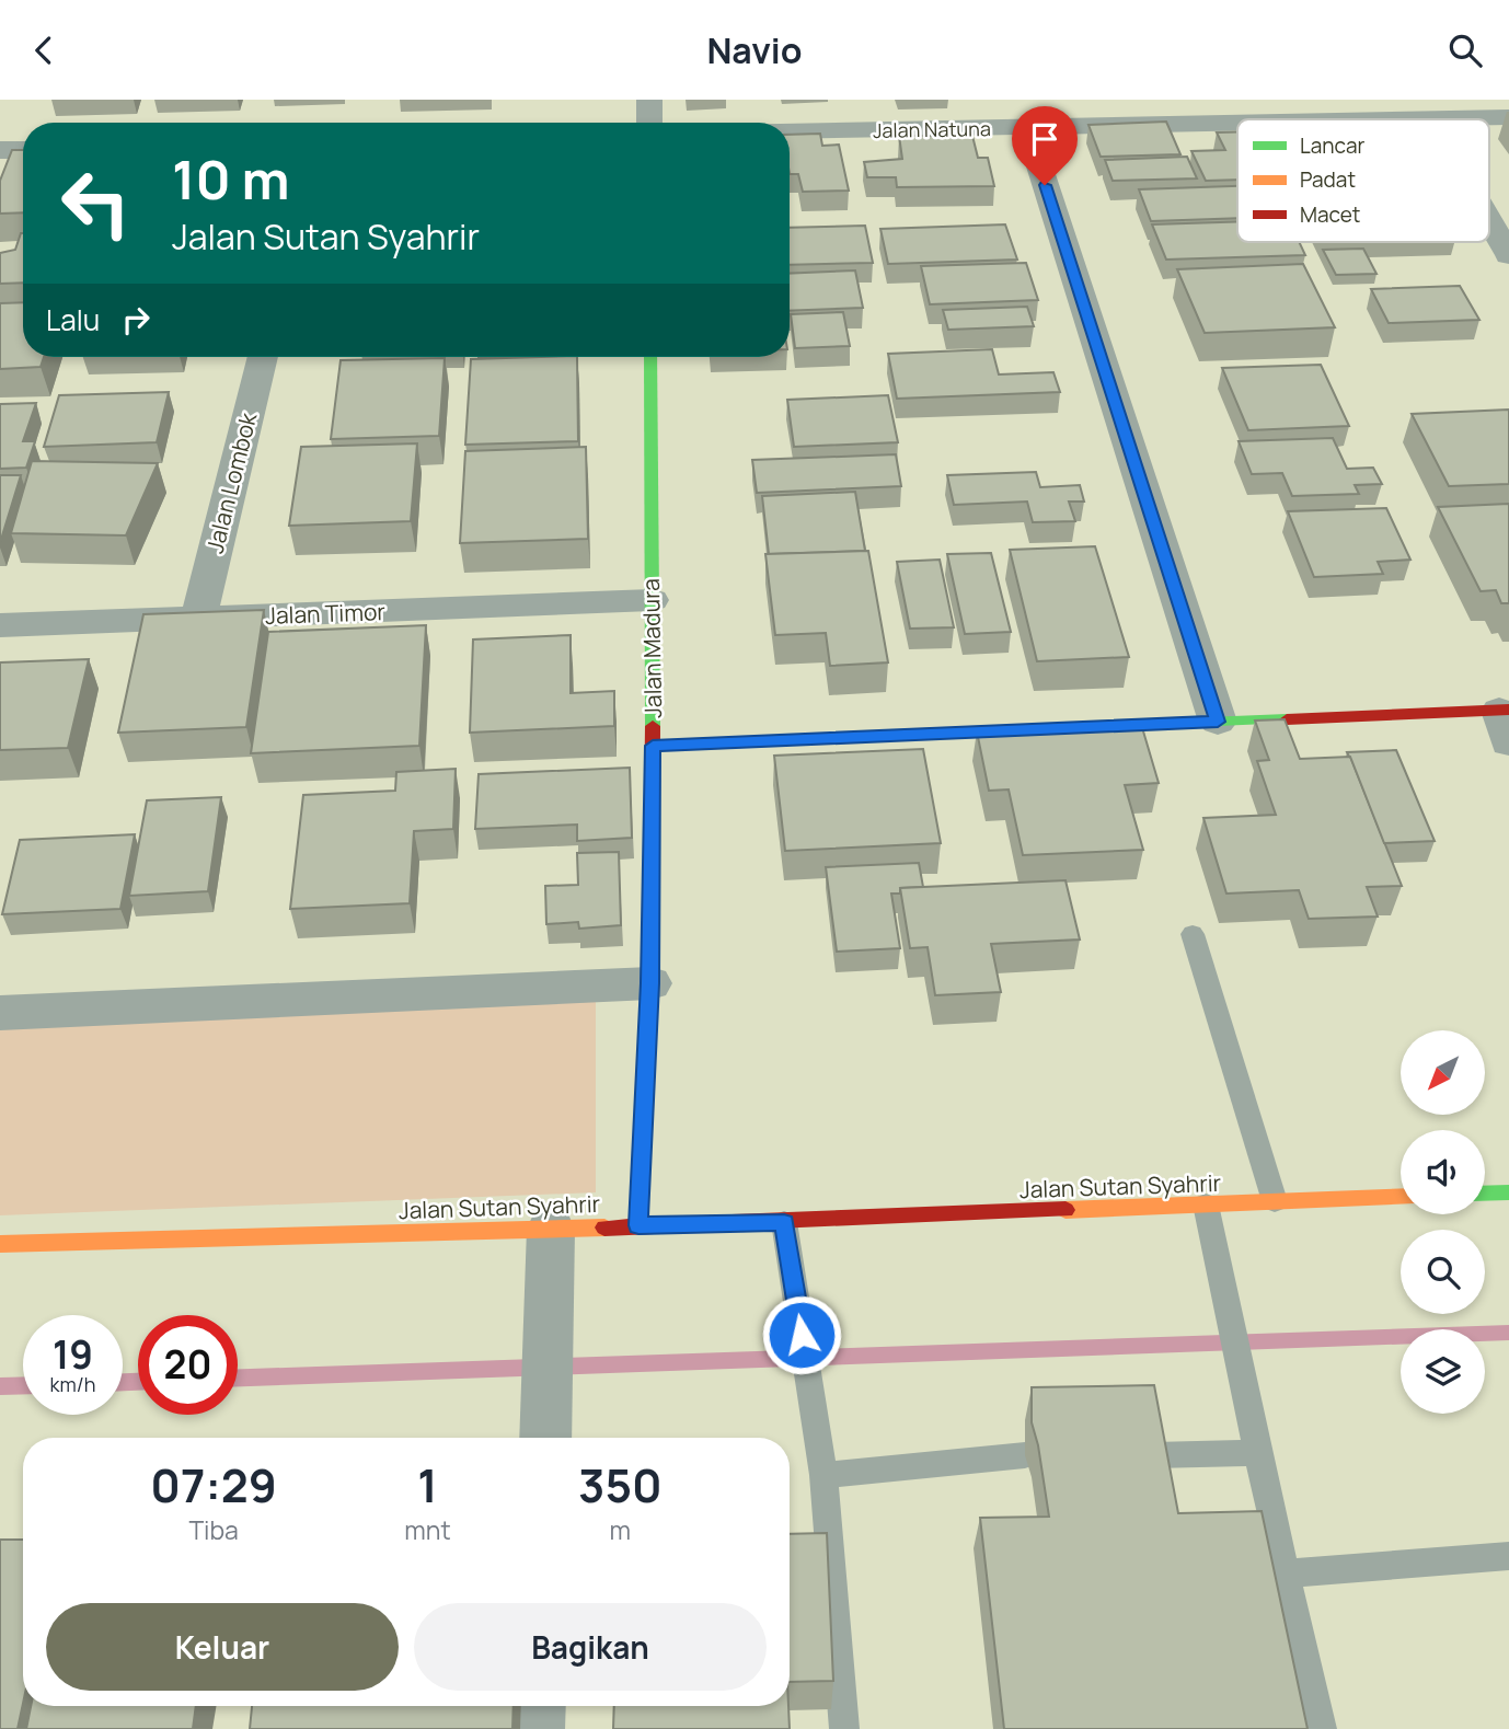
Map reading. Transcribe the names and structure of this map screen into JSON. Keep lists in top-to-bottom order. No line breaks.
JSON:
{"streets":{"street":["Jalan Natuna","Jalan Lombok","Jalan Timor","Jalan Madura","Jalan Sutan Syahrir"]},"crossings":[["Jalan Lombok","Jalan Timor"],["Jalan Timor","Jalan Madura"],["Jalan Madura","Jalan Sutan Syahrir"]],"legend":["Lancar","Padat","Macet"],"north":"bottom left","page":{"header":"Navio","turn":["10 m","Jalan Sutan Syahrir"],"then":"Lalu","speed":"19 km/h","limit":"20","eta":["07:29","Tiba","1","mnt","350","m"],"buttons":["Keluar","Bagikan"]}}
